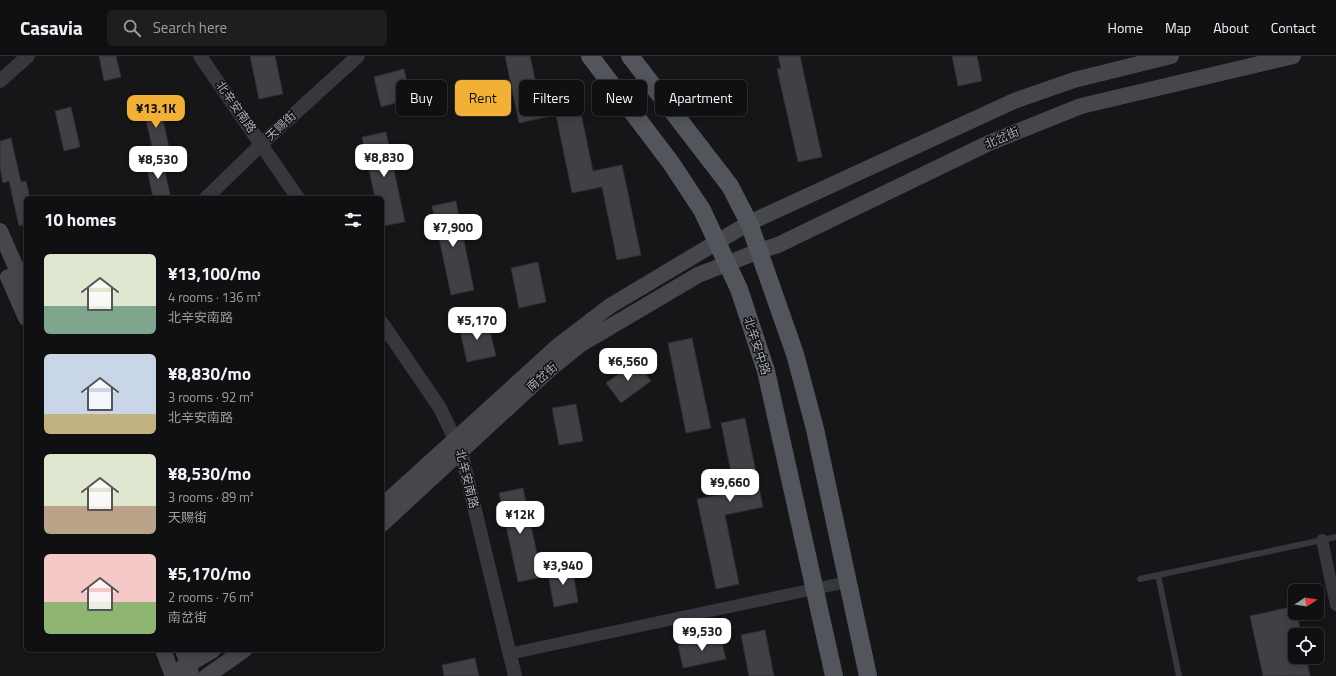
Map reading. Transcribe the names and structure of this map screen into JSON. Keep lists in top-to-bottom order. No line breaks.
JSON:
{"streets":{"main road":["北岔街","北辛安中路","南岔街"],"street":["北辛安南路","天赐街"]},"crossings":[["北辛安南路","天赐街"],["北辛安南路","南岔街"],["北岔街","北辛安中路"],["北岔街","南岔街"],["北辛安中路","南岔街"]],"north":"right","page":{"header":"Casavia","search":"Search here","nav":["Home","Map","About","Contact"],"chip":["Buy","Rent","Filters","New","Apartment"],"price":["¥13.1K","¥8,830","¥8,530","¥7,900","¥5,170","¥6,560","¥9,660","¥12K","¥3,940","¥9,530"],"heading":"10 homes","list":[{"name":"¥13,100/mo","note":"4 rooms · 136 m² · 北辛安南路"},{"name":"¥8,830/mo","note":"3 rooms · 92 m² · 北辛安南路"},{"name":"¥8,530/mo","note":"3 rooms · 89 m² · 天赐街"},{"name":"¥5,170/mo","note":"2 rooms · 76 m² · 南岔街"}]}}
